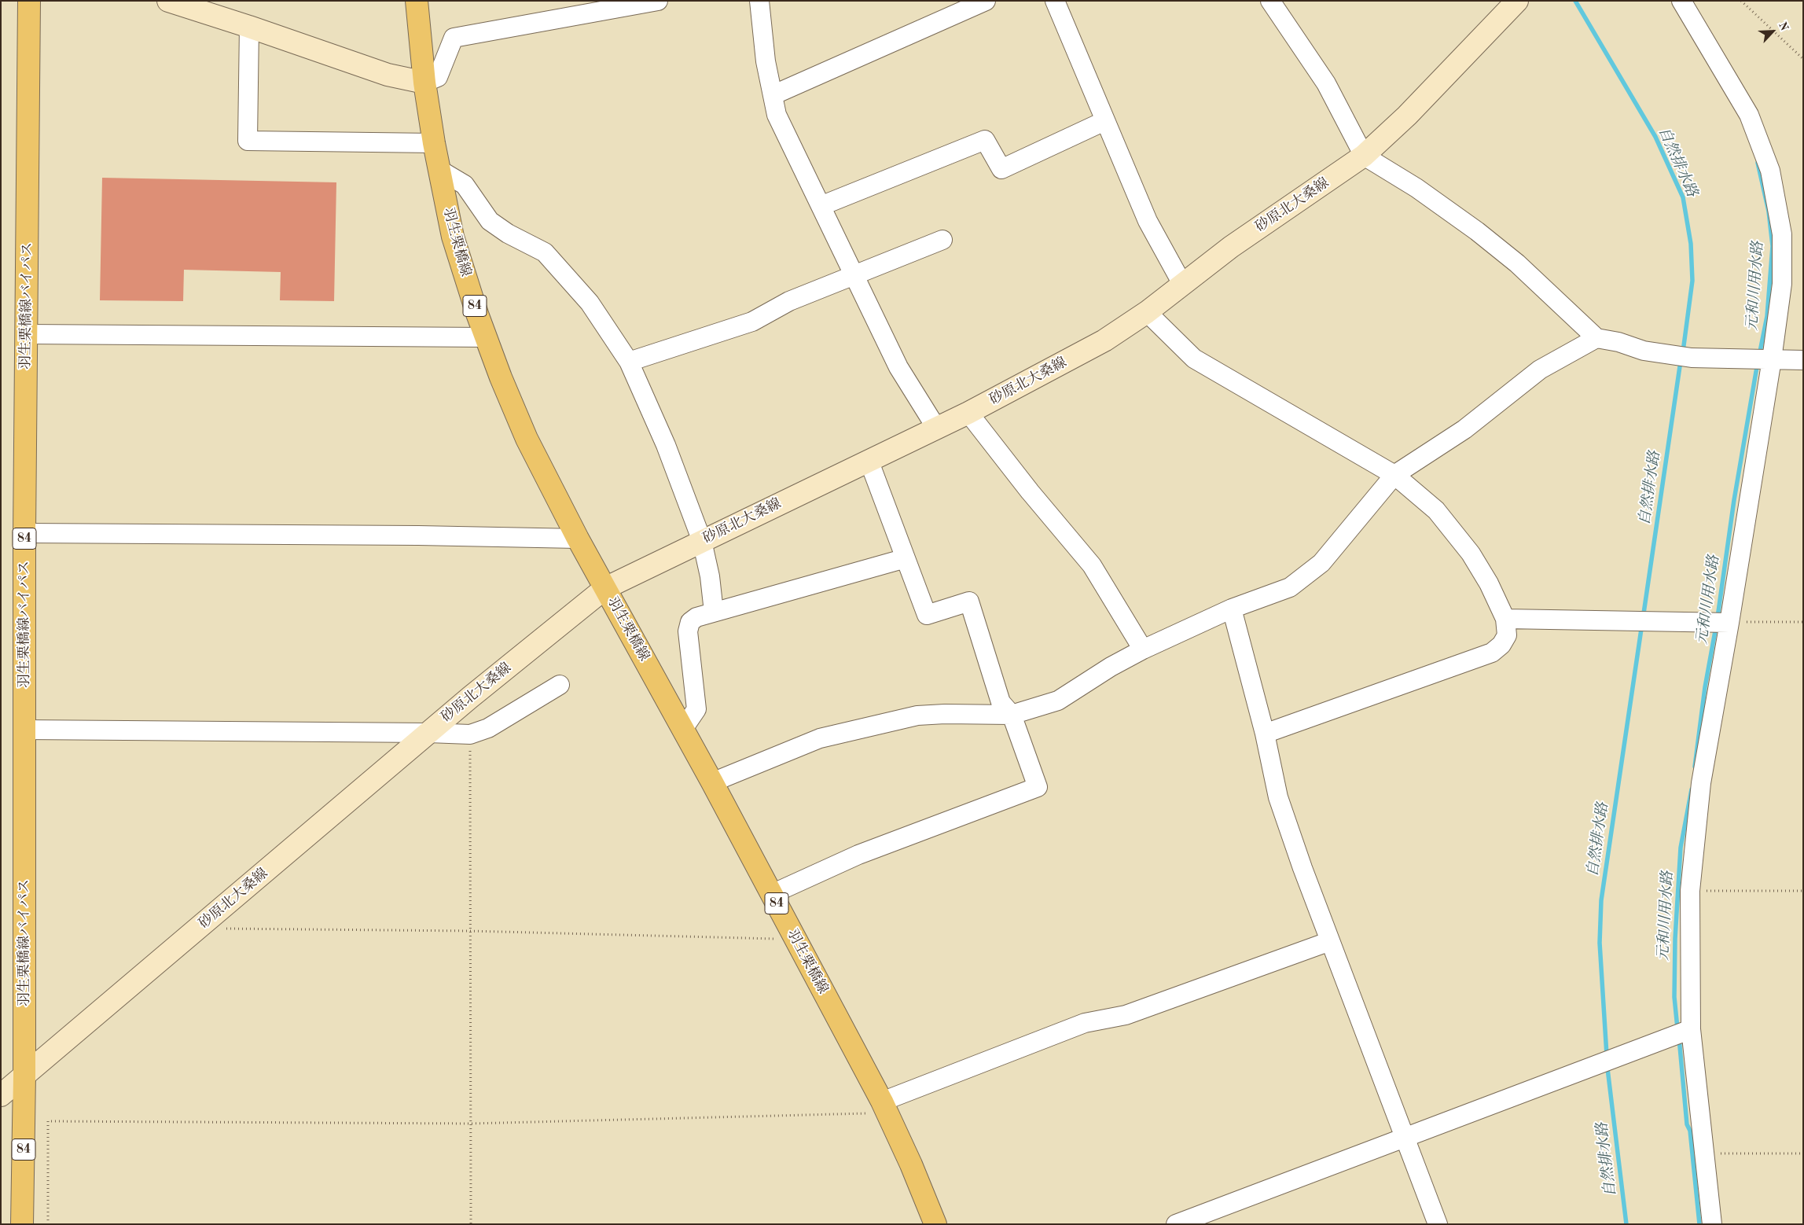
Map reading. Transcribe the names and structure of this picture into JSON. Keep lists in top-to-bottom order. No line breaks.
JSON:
{"streets":{"main road":["砂原北大桑線","羽生栗橋線","羽生栗橋線バイパス","84"]},"crossings":[["砂原北大桑線","羽生栗橋線"],["砂原北大桑線","羽生栗橋線バイパス"]],"water":["自然排水路","元和川用水路"],"north":"top right"}
